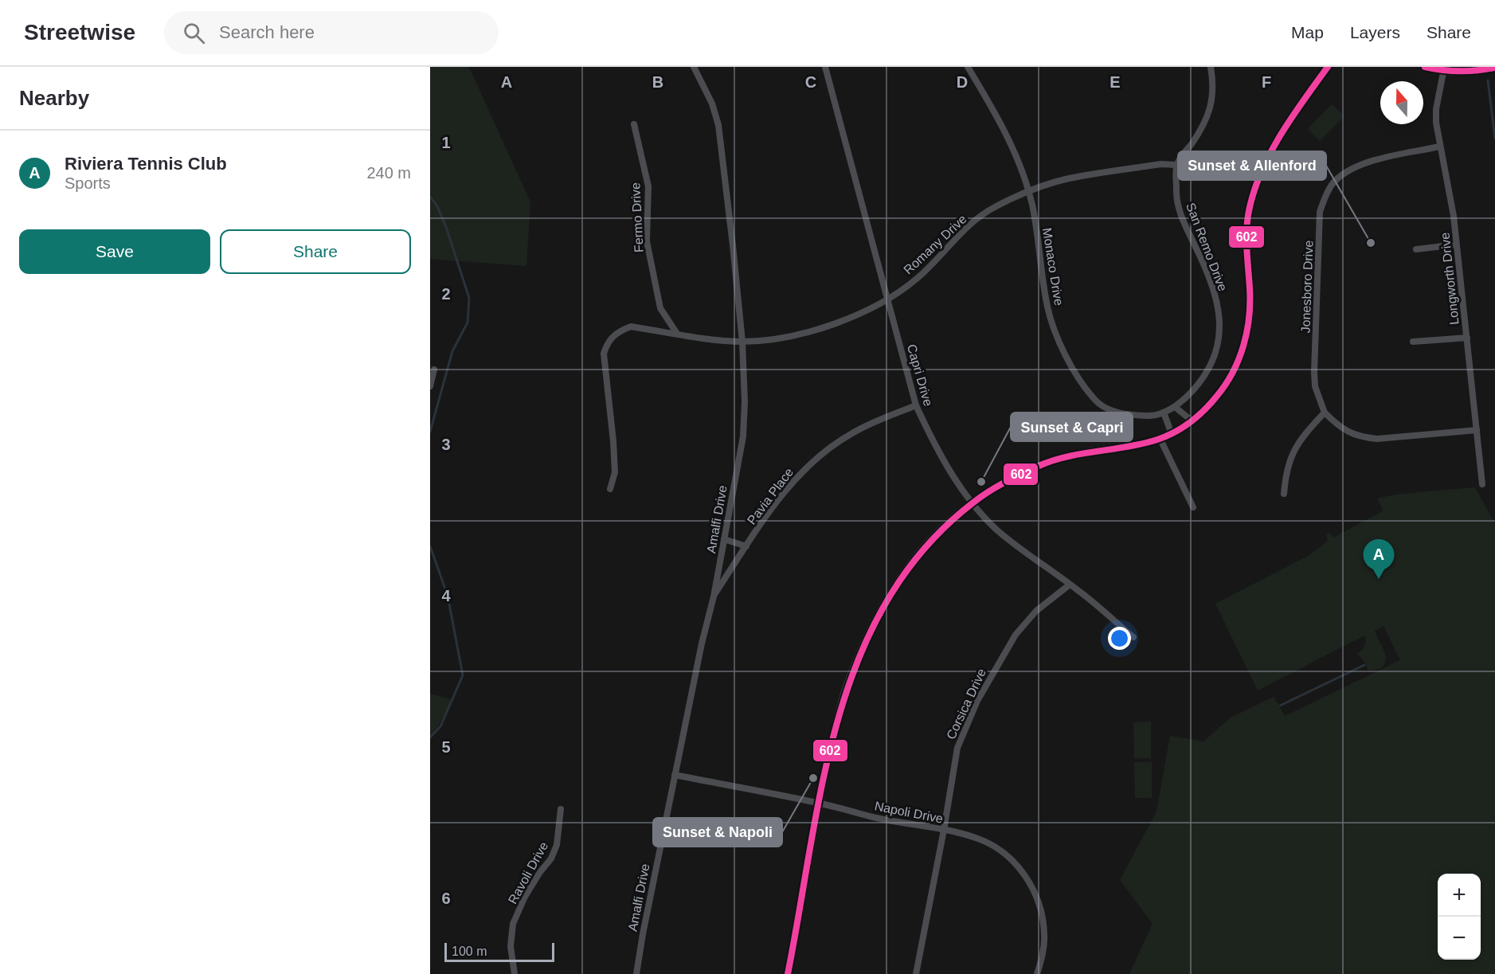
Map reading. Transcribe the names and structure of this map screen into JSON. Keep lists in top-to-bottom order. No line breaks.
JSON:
{"streets":{"street":["Fermo Drive","Romany Drive","San Remo Drive","Monaco Drive","Longworth Drive","Jonesboro Drive","Capri Drive","Pavia Place","Amalfi Drive","Corsica Drive","Napoli Drive","Ravoli Drive"]},"crossings":[["Fermo Drive","Romany Drive"],["Romany Drive","San Remo Drive"],["Romany Drive","Monaco Drive"],["Romany Drive","Capri Drive"],["Romany Drive","Amalfi Drive"],["San Remo Drive","Monaco Drive"],["Longworth Drive","Jonesboro Drive"],["Capri Drive","Pavia Place"],["Capri Drive","Corsica Drive"],["Pavia Place","Amalfi Drive"],["Amalfi Drive","Napoli Drive"],["Corsica Drive","Napoli Drive"]],"places":["Sunset & Allenford","Sunset & Capri","Sunset & Napoli"],"lines":["transit line 602"],"scale_bar":"100 m","north":"top","page":{"header":"Streetwise","search":"Search here","nav":["Map","Layers","Share"],"heading":"Nearby","list":[{"mark":"A","name":"Riviera Tennis Club","note":"Sports","value":"240 m"}],"buttons":["Save","Share"],"pins":"A","map_buttons":["+","−"],"scale":"100 m"},"grid":{"columns":["A","B","C","D","E","F"],"rows":["1","2","3","4","5","6"]}}
